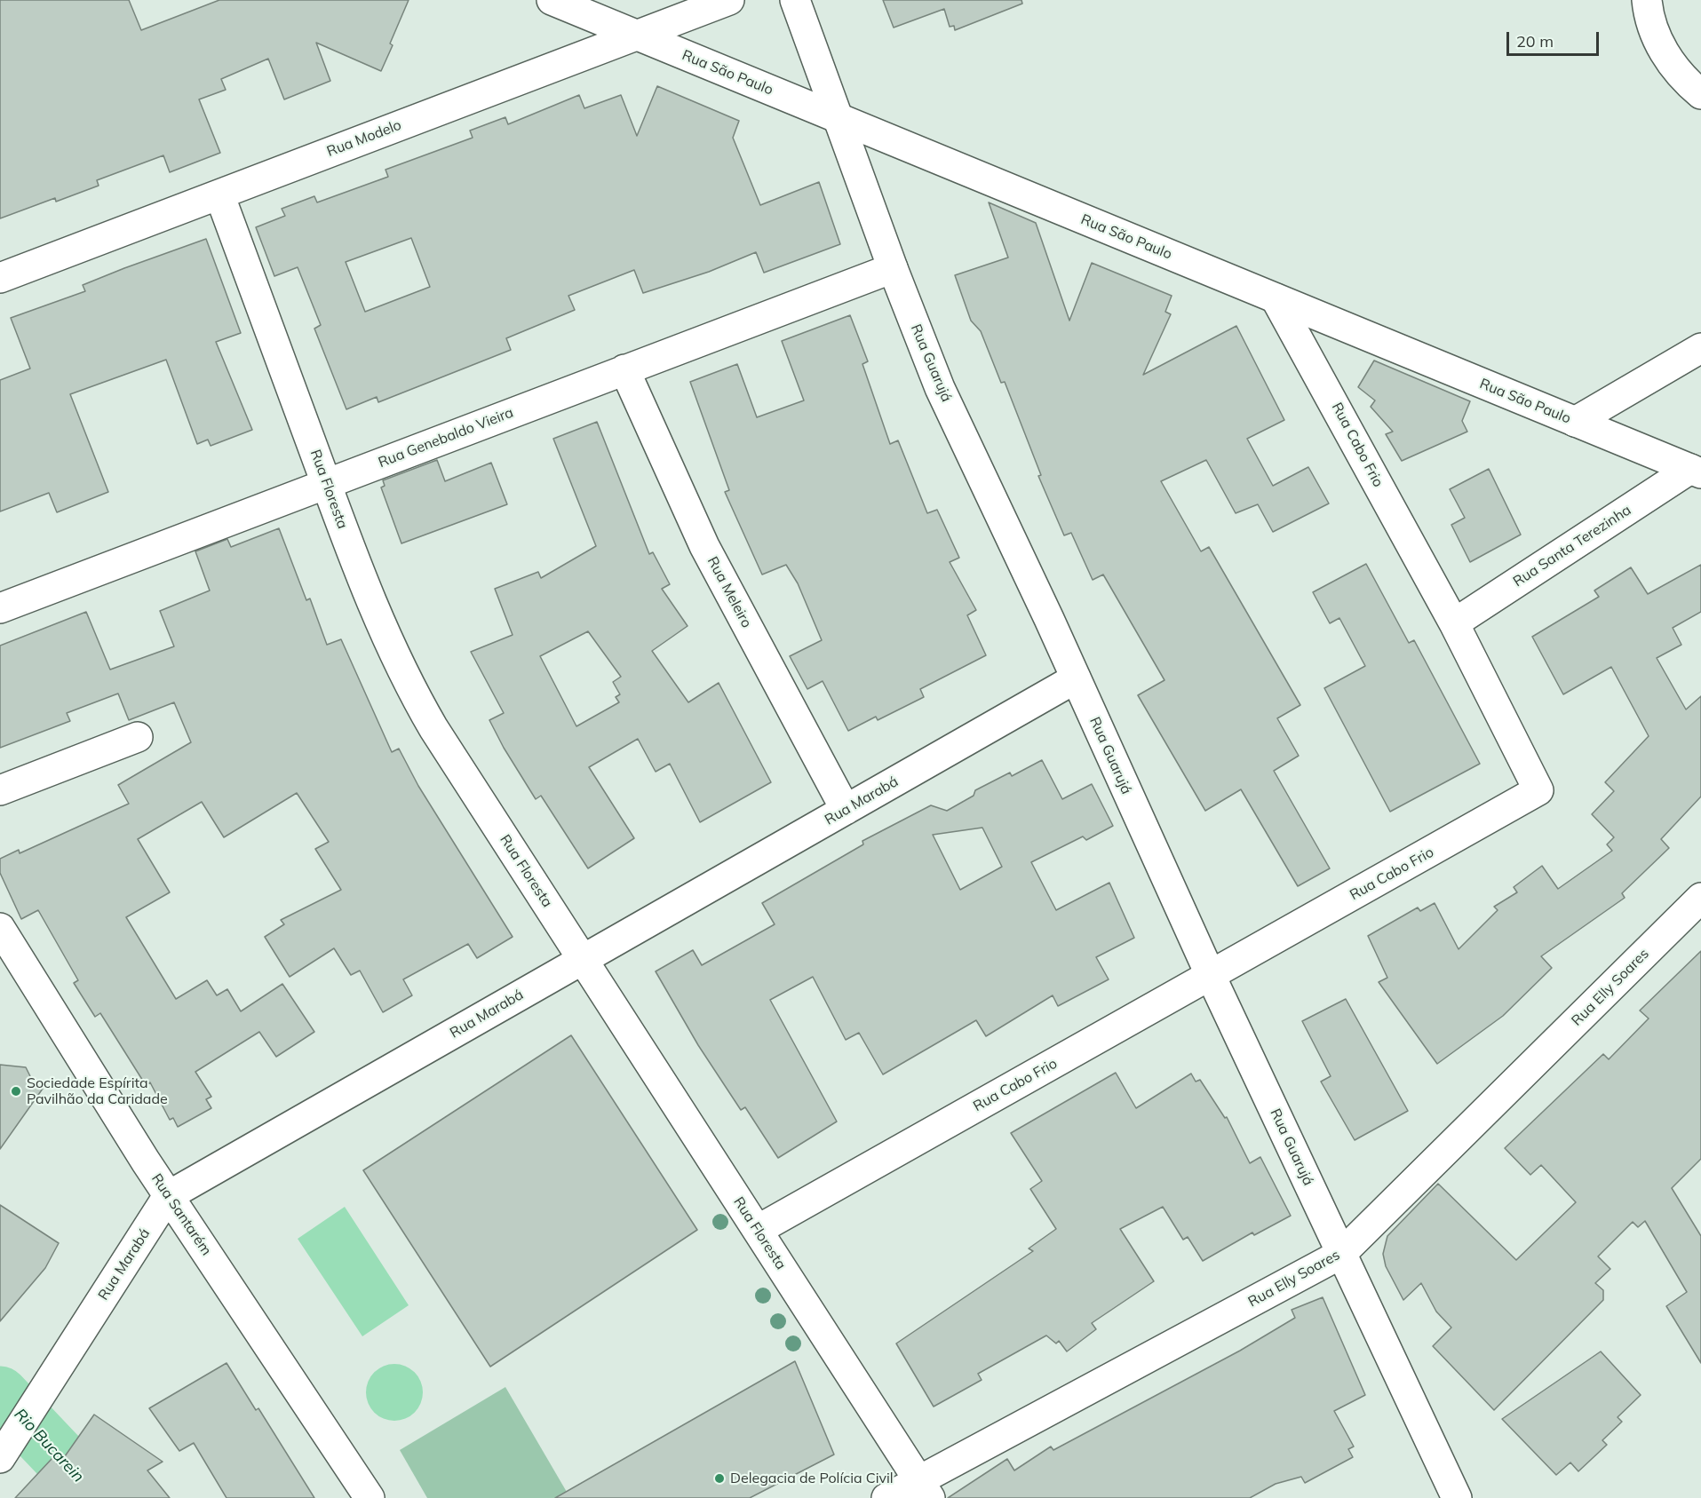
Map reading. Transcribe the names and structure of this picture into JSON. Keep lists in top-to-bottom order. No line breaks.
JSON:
{"streets":{"street":["Rua São Paulo","Rua Modelo","Rua Guarujá","Rua Genebaldo Vieira","Rua Cabo Frio","Rua Floresta","Rua Santa Terezinha","Rua Meleiro","Rua Marabá","Rua Elly Soares","Rua Santarém"]},"crossings":[["Rua São Paulo","Rua Modelo"],["Rua São Paulo","Rua Guarujá"],["Rua São Paulo","Rua Cabo Frio"],["Rua São Paulo","Rua Santa Terezinha"],["Rua Modelo","Rua Floresta"],["Rua Guarujá","Rua Genebaldo Vieira"],["Rua Guarujá","Rua Cabo Frio"],["Rua Guarujá","Rua Marabá"],["Rua Guarujá","Rua Elly Soares"],["Rua Genebaldo Vieira","Rua Floresta"],["Rua Genebaldo Vieira","Rua Meleiro"],["Rua Cabo Frio","Rua Floresta"],["Rua Cabo Frio","Rua Santa Terezinha"],["Rua Floresta","Rua Marabá"],["Rua Floresta","Rua Elly Soares"],["Rua Meleiro","Rua Marabá"],["Rua Marabá","Rua Santarém"]],"water":["Rio Bucarein"],"places":["Sociedade Espírita Pavilhão da Caridade","Delegacia de Polícia Civil"],"scale_bar":"20 m"}
